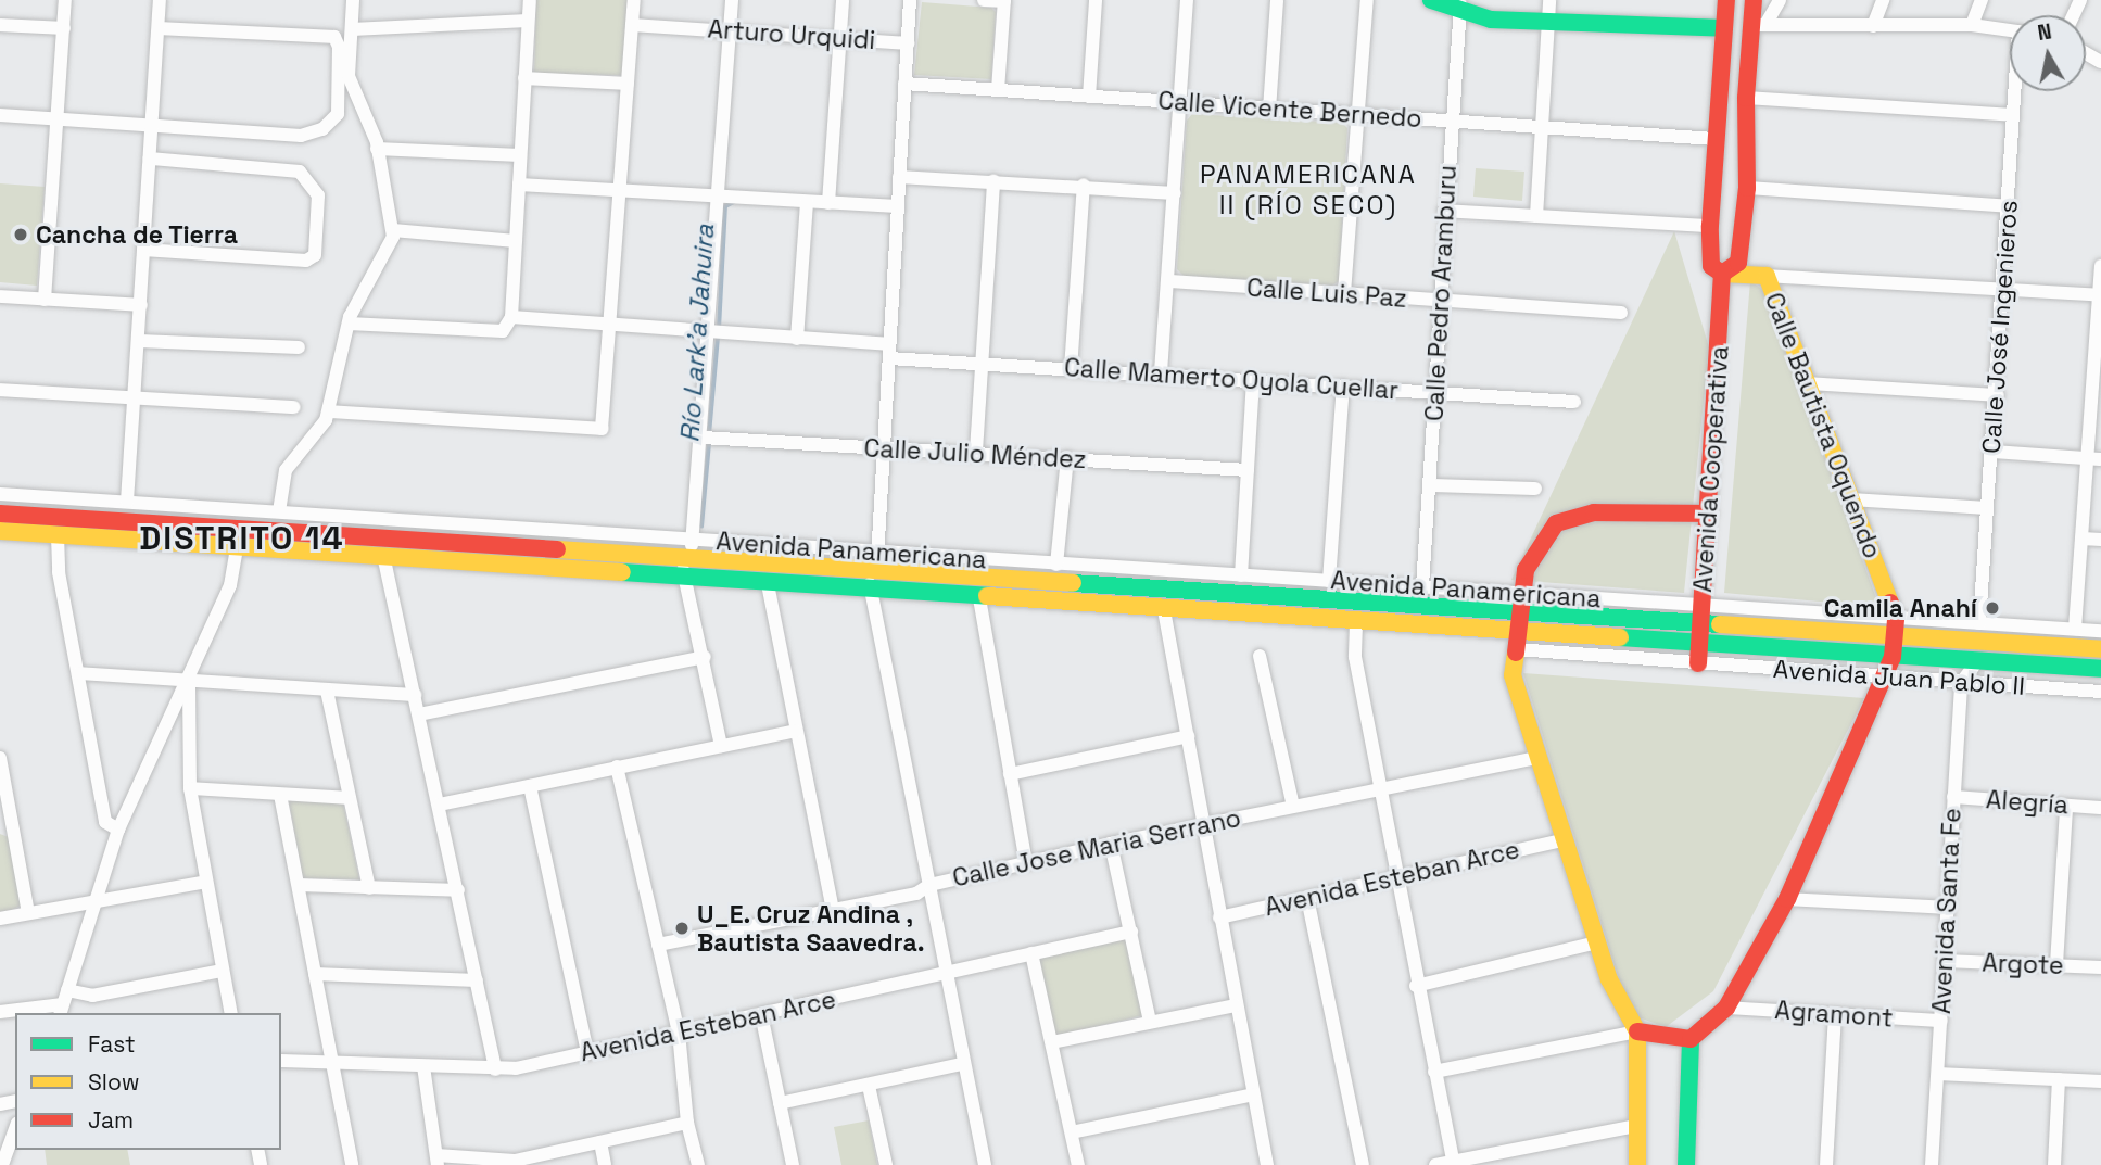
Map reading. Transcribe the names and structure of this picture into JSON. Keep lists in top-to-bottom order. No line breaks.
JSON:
{"streets":{"main road":["Calle Bautista Oquendo","Avenida Cooperativa","Avenida Panamericana","Avenida Juan Pablo II"],"street":["Arturo Urquidi","Calle Vicente Bernedo","Calle Luis Paz","Calle Pedro Aramburu","Calle José Ingenieros","Calle Mamerto Oyola Cuellar","Calle Julio Méndez","Alegría","Calle Jose Maria Serrano","Avenida Esteban Arce","Avenida Santa Fe","Argote","Agramont"]},"crossings":[["Calle Vicente Bernedo","Calle Pedro Aramburu"],["Calle Vicente Bernedo","Avenida Cooperativa"],["Calle Luis Paz","Calle Pedro Aramburu"],["Calle Pedro Aramburu","Calle Mamerto Oyola Cuellar"],["Calle Pedro Aramburu","Avenida Panamericana"],["Calle Bautista Oquendo","Avenida Cooperativa"],["Avenida Cooperativa","Avenida Panamericana"],["Avenida Cooperativa","Avenida Juan Pablo II"],["Avenida Panamericana","Avenida Juan Pablo II"],["Avenida Juan Pablo II","Avenida Santa Fe"],["Alegría","Avenida Santa Fe"],["Avenida Santa Fe","Argote"],["Avenida Santa Fe","Agramont"]],"districts":["PANAMERICANA II (RÍO SECO)","DISTRITO 14"],"water":["Río Lark’a Jahuira"],"places":["Cancha de Tierra","Camila Anahí","U_E. Cruz Andina , Bautista Saavedra."],"legend":["Fast","Slow","Jam"],"north":"top"}
